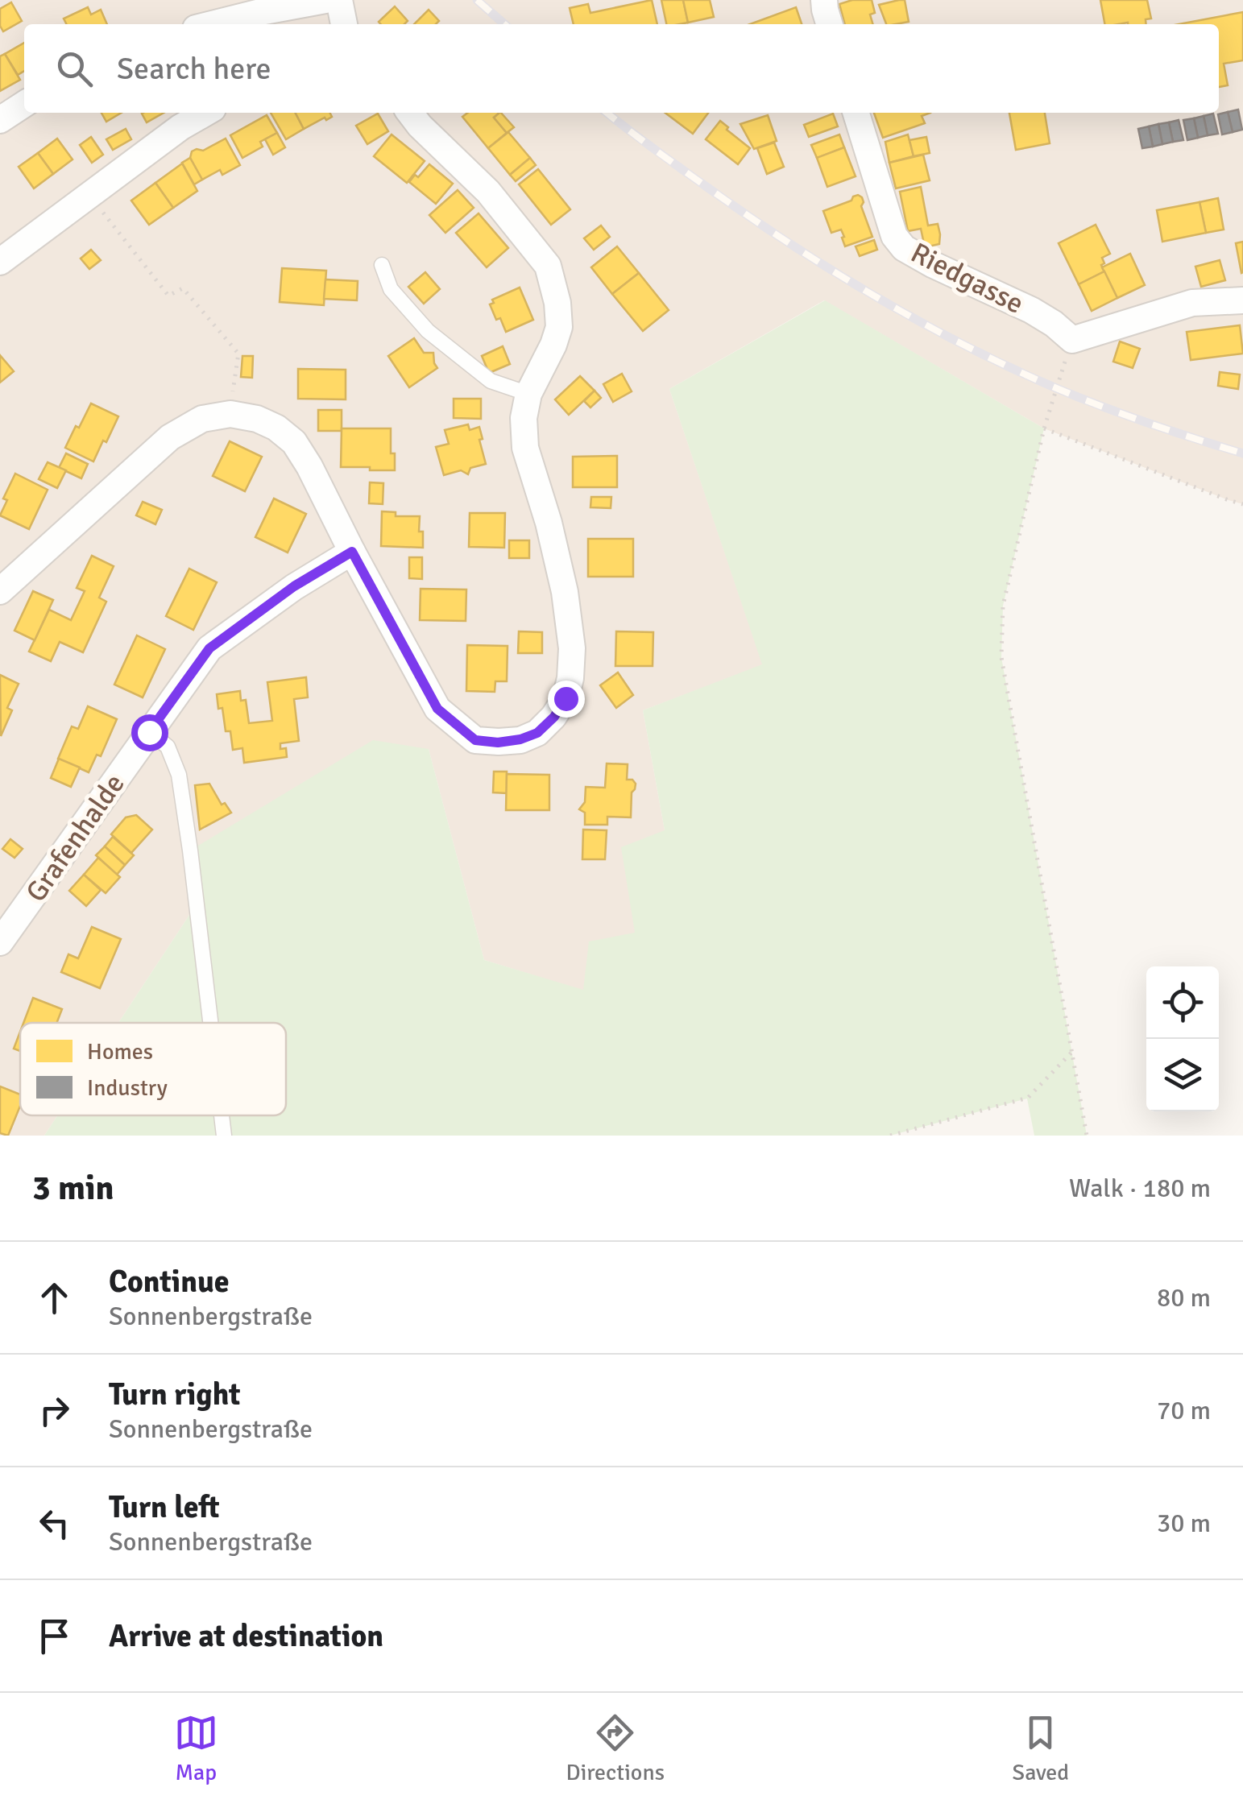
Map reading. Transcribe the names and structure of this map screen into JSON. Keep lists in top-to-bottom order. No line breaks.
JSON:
{"streets":{"street":["Riedgasse","Grafenhalde"]},"legend":["Homes","Industry"],"page":{"search":"Search here","heading":["3 min","Walk · 180 m"],"list":[["Continue","Sonnenbergstraße","80 m"],["Turn right","Sonnenbergstraße","70 m"],["Turn left","Sonnenbergstraße","30 m"],"Arrive at destination"],"nav":["Map","Directions","Saved"]}}
